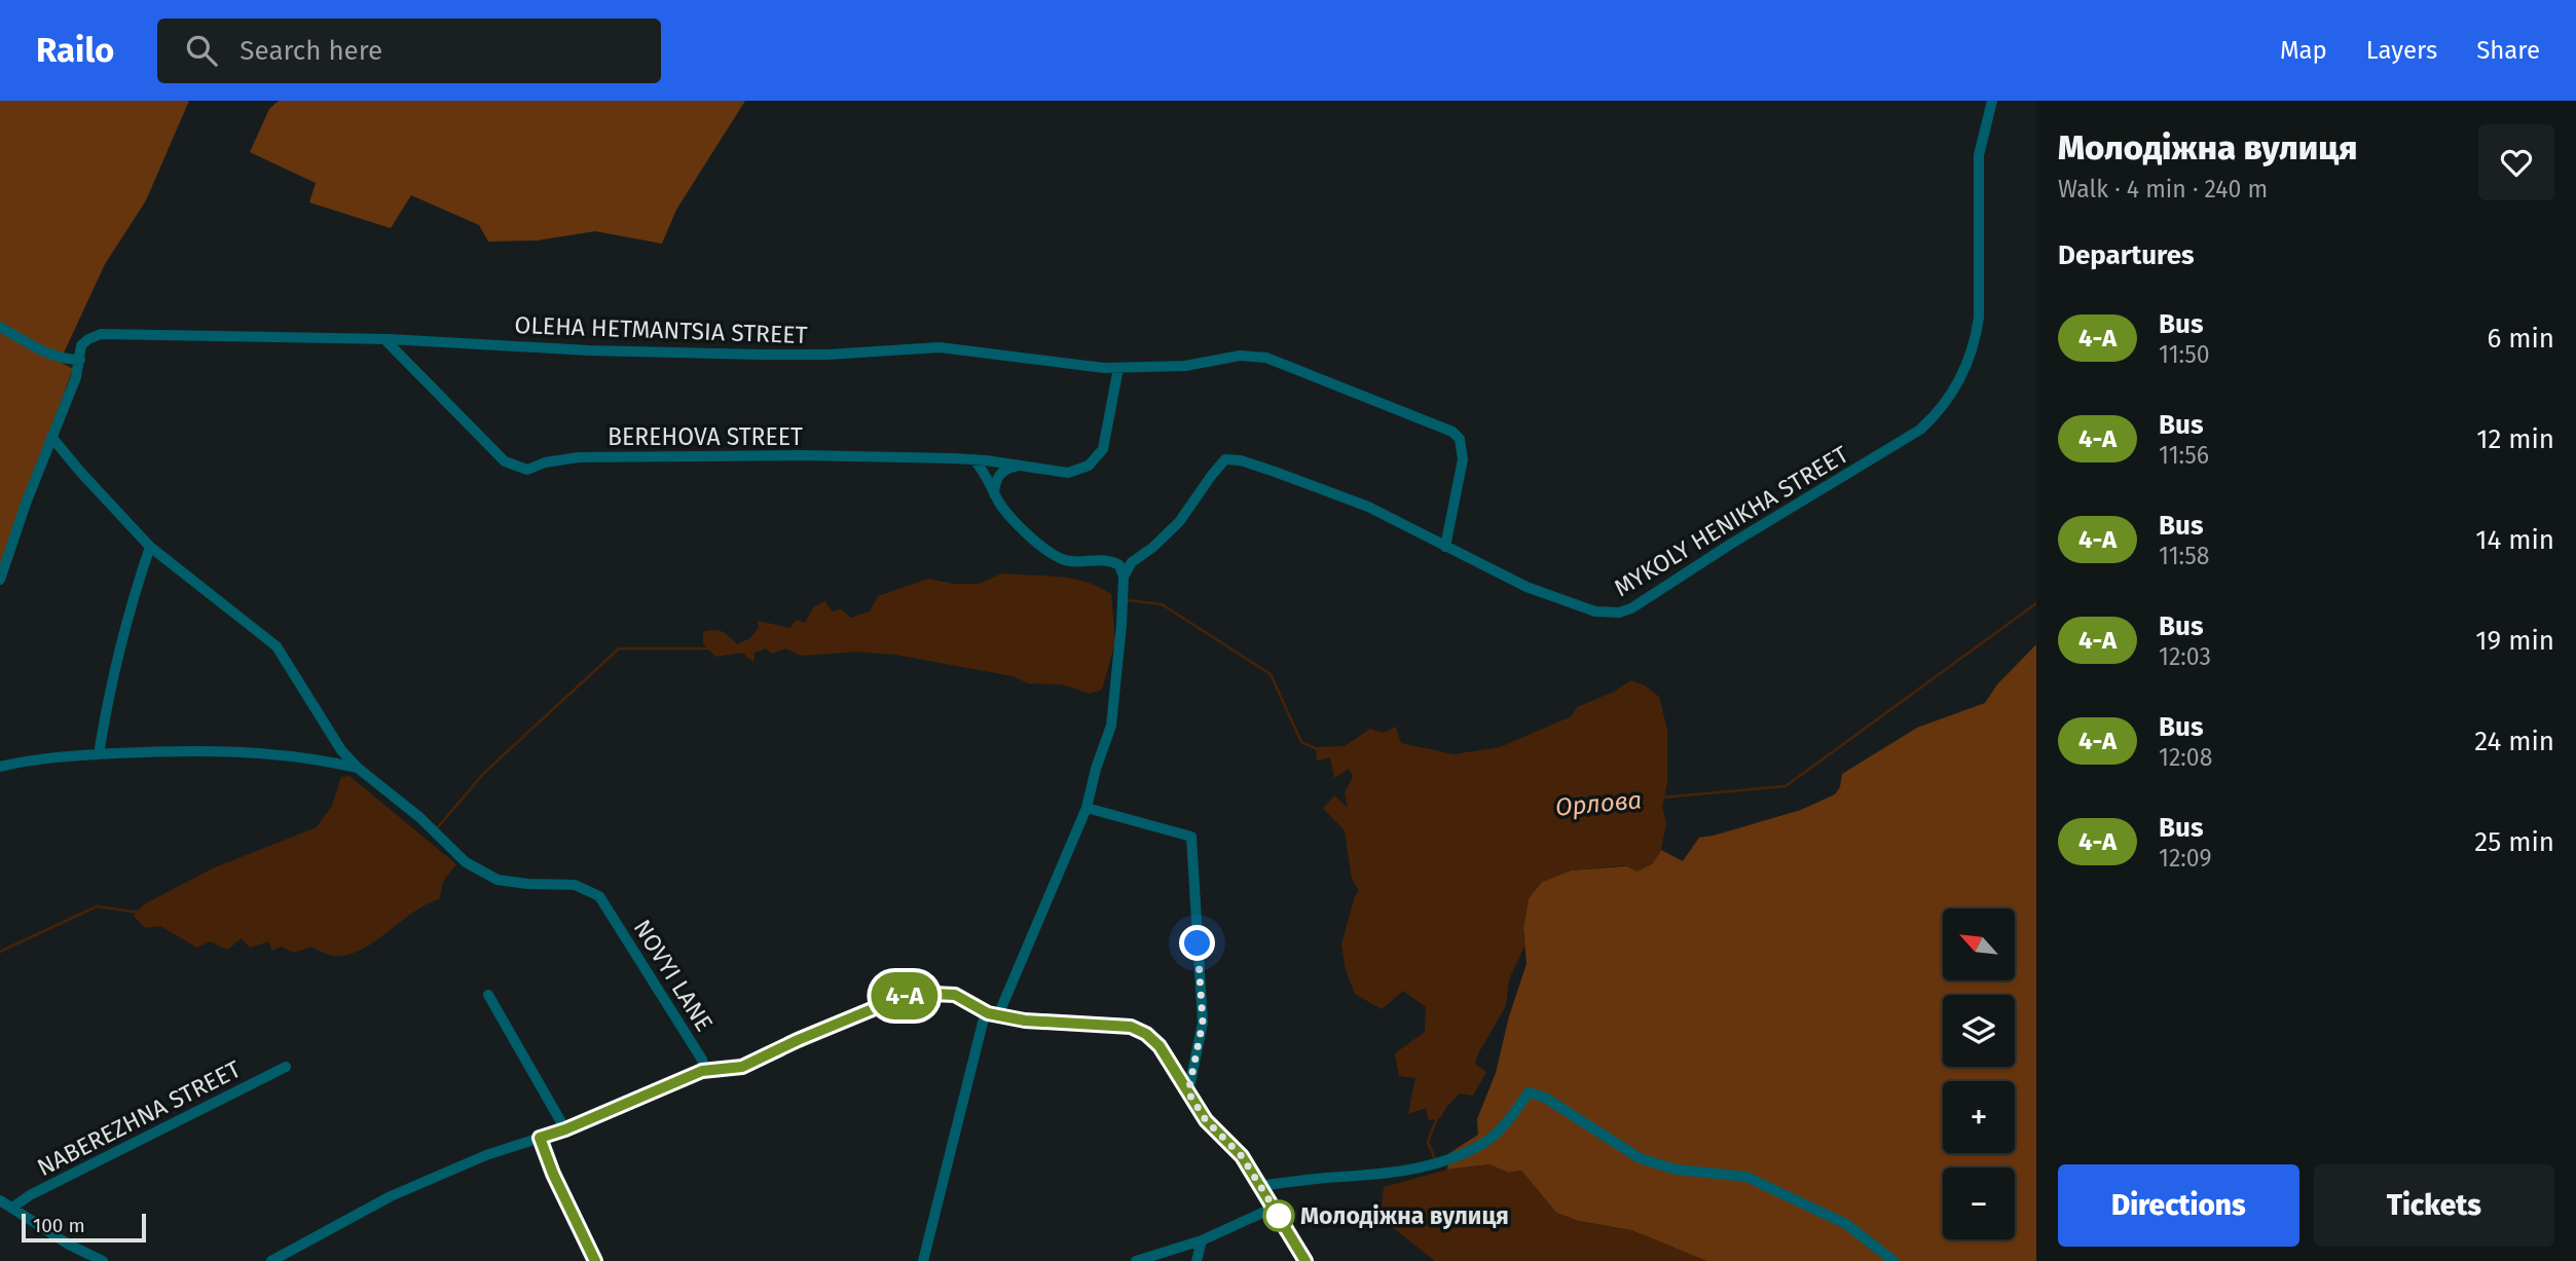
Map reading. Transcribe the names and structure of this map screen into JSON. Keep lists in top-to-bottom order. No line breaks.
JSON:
{"streets":{"street":["OLEHA HETMANTSIA STREET","BEREHOVA STREET","MYKOLY HENIKHA STREET","NOVYI LANE","NABEREZHNA STREET"]},"crossings":[["OLEHA HETMANTSIA STREET","BEREHOVA STREET"],["OLEHA HETMANTSIA STREET","MYKOLY HENIKHA STREET"]],"water":["Орлова"],"places":["Молодіжна вулиця"],"lines":["bus line 4-А"],"scale_bar":"100 m","north":"top left","page":{"header":"Railo","search":"Search here","nav":["Map","Layers","Share"],"on_map":"4-А","heading":[["Молодіжна вулиця","Walk · 4 min · 240 m"],"Departures"],"list":[{"mark":"4-А","name":"Bus","note":"11:50","value":"6 min"},{"mark":"4-А","name":"Bus","note":"11:56","value":"12 min"},{"mark":"4-А","name":"Bus","note":"11:58","value":"14 min"},{"mark":"4-А","name":"Bus","note":"12:03","value":"19 min"},{"mark":"4-А","name":"Bus","note":"12:08","value":"24 min"},{"mark":"4-А","name":"Bus","note":"12:09","value":"25 min"}],"map_buttons":["+","−"],"buttons":["Directions","Tickets"],"scale":"100 m"}}
